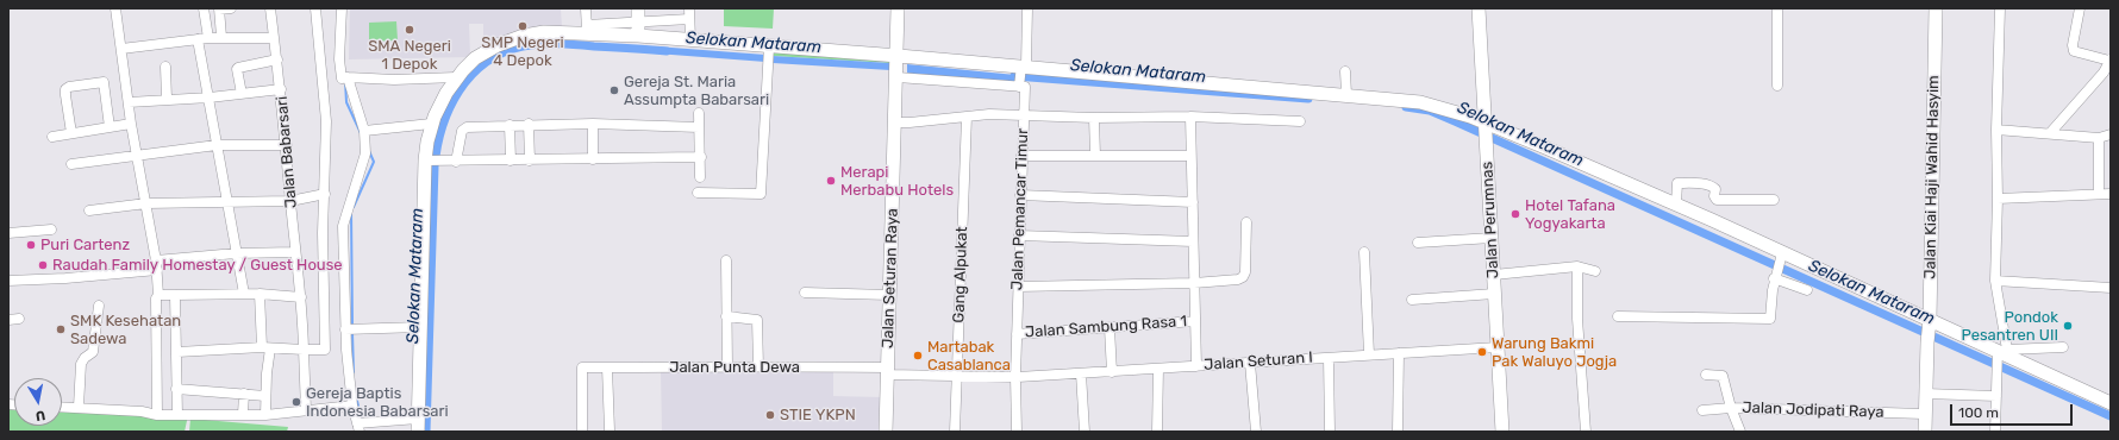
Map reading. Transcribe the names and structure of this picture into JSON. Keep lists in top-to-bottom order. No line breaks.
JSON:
{"streets":{"main road":["Jalan Kiai Haji Wahid Hasyim","Jalan Perumnas","Jalan Seturan Raya"],"street":["Jalan Babarsari","Jalan Pemancar Timur","Gang Alpukat","Jalan Sambung Rasa 1","Jalan Seturan I","Jalan Punta Dewa","Jalan Jodipati Raya"]},"crossings":[["Jalan Kiai Haji Wahid Hasyim","Jalan Jodipati Raya"],["Jalan Pemancar Timur","Gang Alpukat"],["Jalan Pemancar Timur","Jalan Seturan Raya"],["Jalan Pemancar Timur","Jalan Sambung Rasa 1"],["Jalan Pemancar Timur","Jalan Seturan I"],["Jalan Perumnas","Jalan Seturan I"],["Jalan Seturan Raya","Jalan Punta Dewa"]],"water":["Selokan Mataram"],"places":["SMP Negeri 4 Depok","SMA Negeri 1 Depok","Gereja St. Maria Assumpta Babarsari","Merapi Merbabu Hotels","Hotel Tafana Yogyakarta","Puri Cartenz","Raudah Family Homestay / Guest House","Pondok Pesantren UII","SMK Kesehatan Sadewa","Warung Bakmi Pak Waluyo Jogja","Martabak Casablanca","Gereja Baptis Indonesia Babarsari","STIE YKPN"],"scale_bar":"100 m","north":"bottom"}
